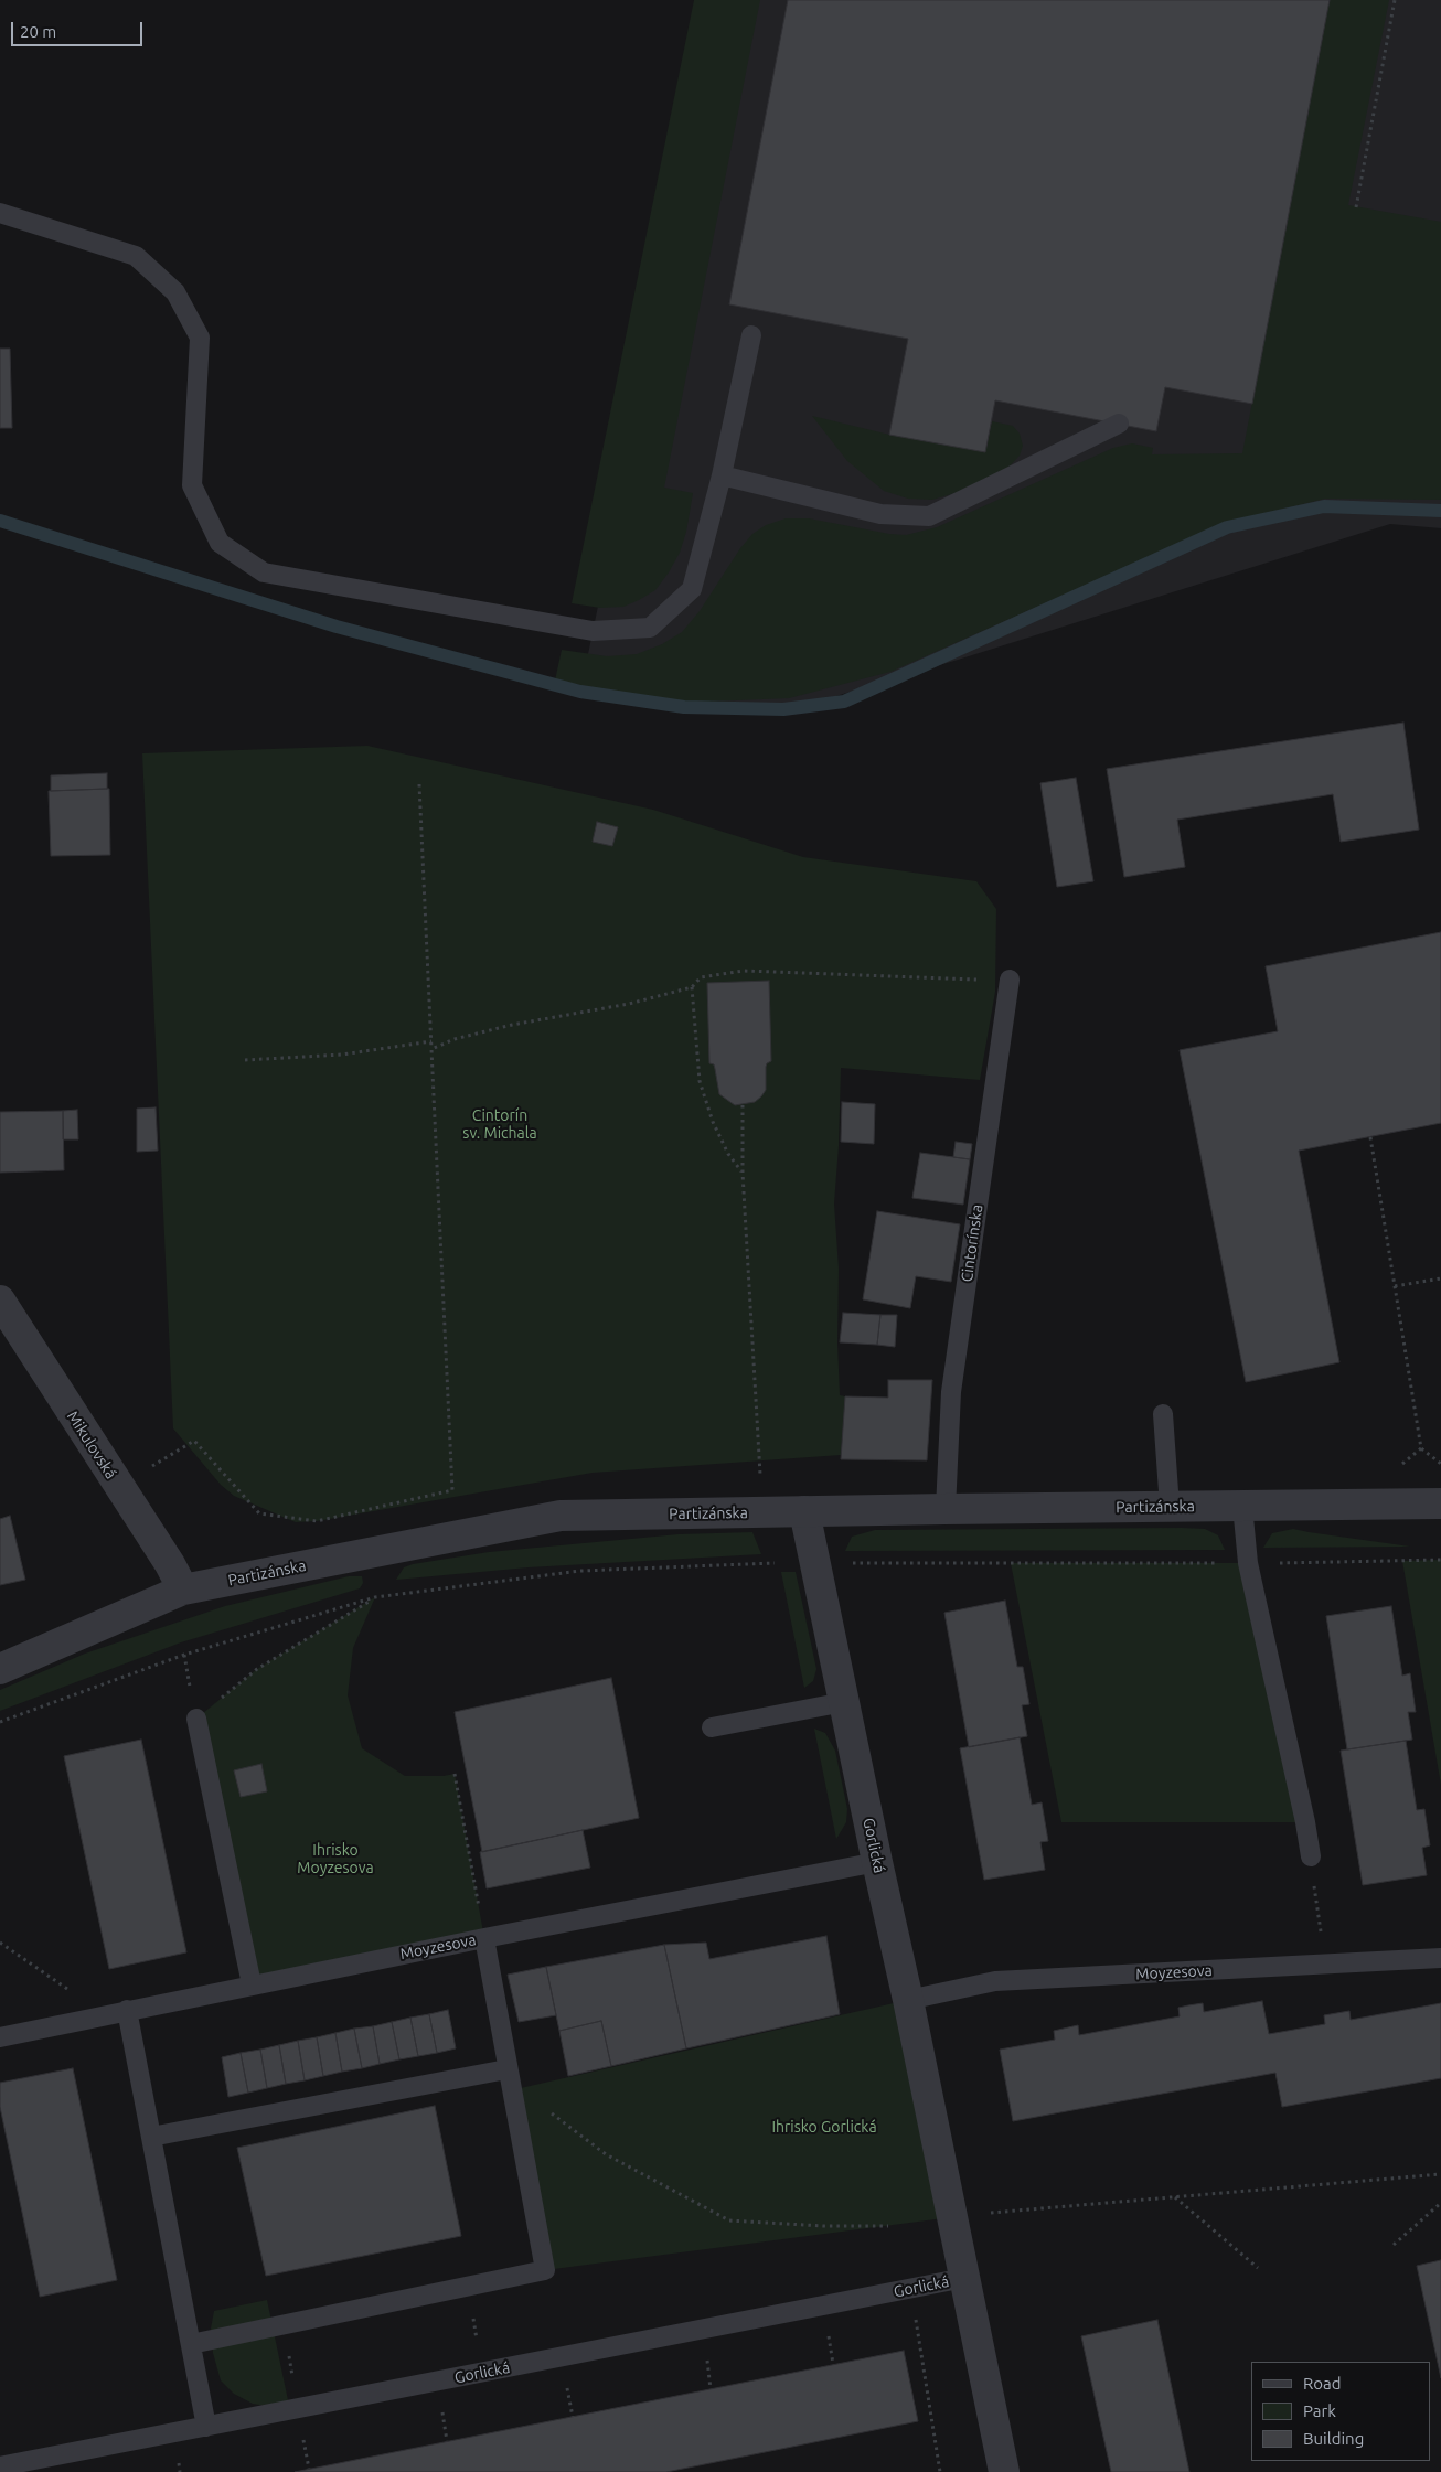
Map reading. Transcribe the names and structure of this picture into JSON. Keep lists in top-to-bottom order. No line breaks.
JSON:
{"streets":{"street":["Mikulovská","Partizánska","Gorlická"],"lane":["Cintorínska","Moyzesova"]},"crossings":[["Cintorínska","Partizánska"],["Mikulovská","Partizánska"],["Partizánska","Gorlická"],["Gorlická","Moyzesova"]],"parks":["Cintorín sv. Michala","Ihrisko Moyzesova","Ihrisko Gorlická"],"legend":["Road","Park","Building"],"scale_bar":"20 m"}
